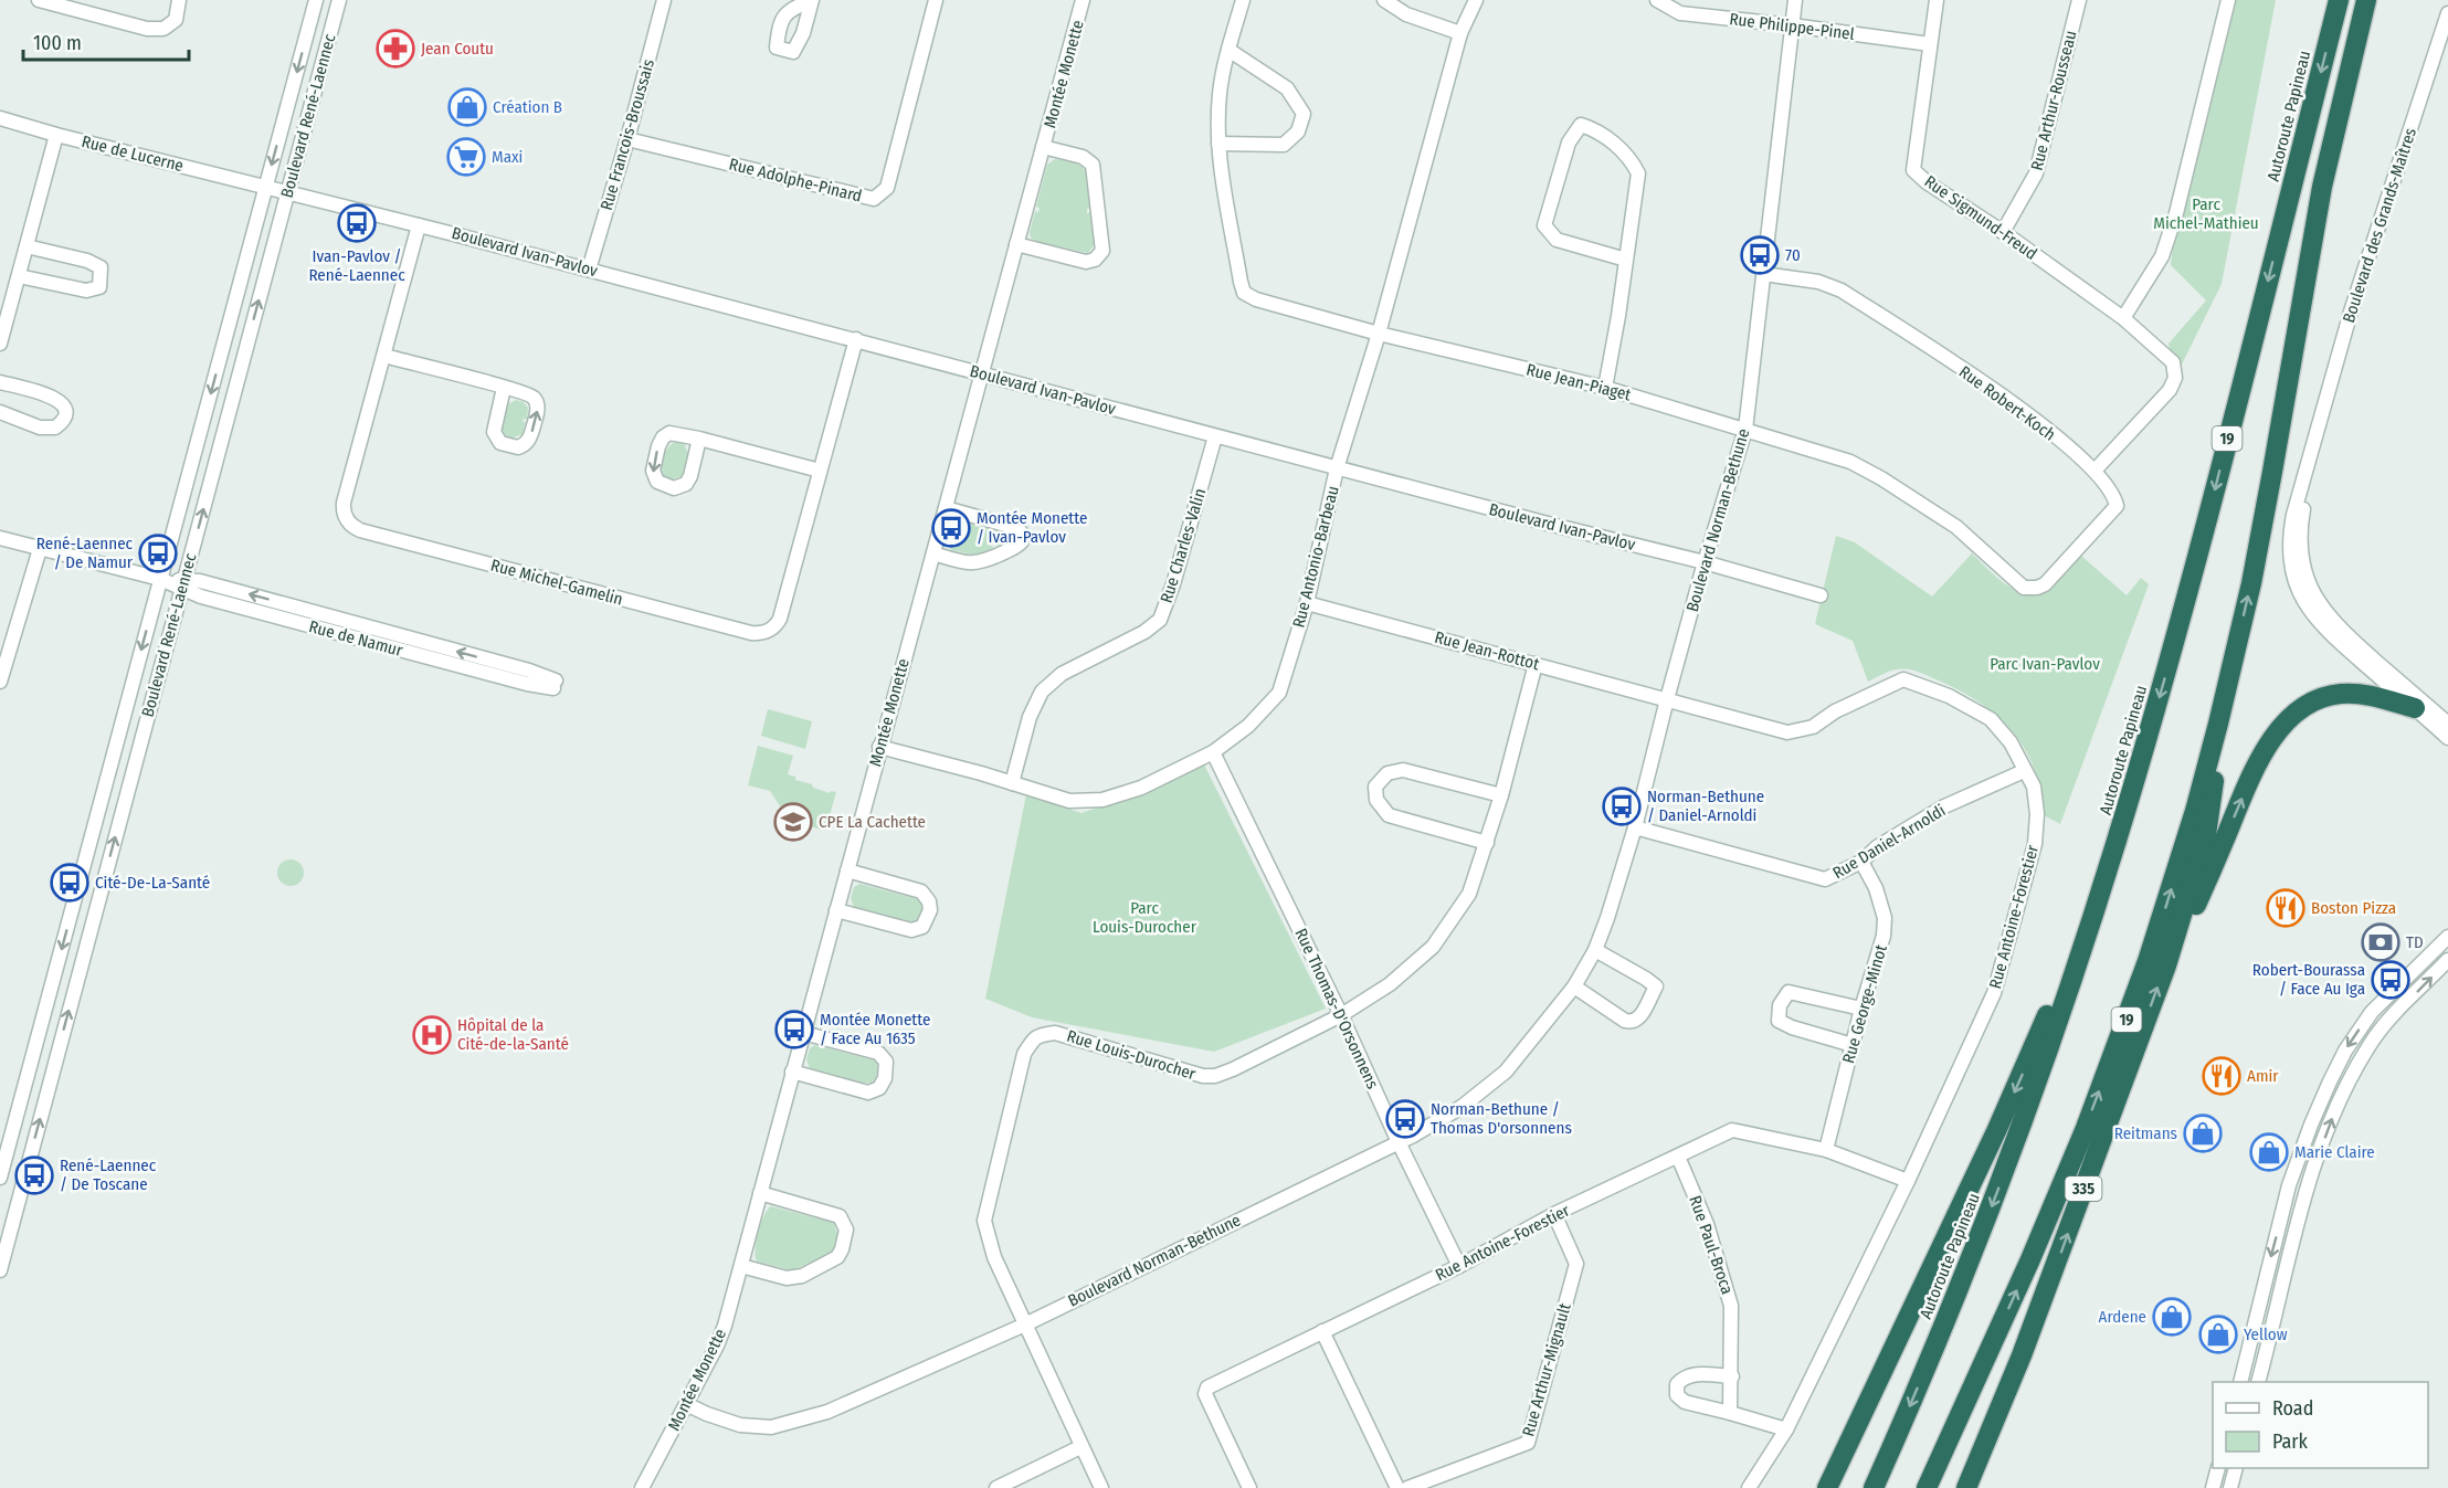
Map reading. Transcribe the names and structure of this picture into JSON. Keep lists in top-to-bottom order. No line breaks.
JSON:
{"streets":{"highway":["Autoroute Papineau","19","335"],"street":["Rue Philippe-Pinel","Montée Monette","Rue Arthur-Rousseau","Boulevard René-Laennec","Rue Francois-Broussais","Rue de Lucerne","Rue Adolphe-Pinard","Rue Sigmund-Freud","Boulevard des Grands-Maîtres","Boulevard Ivan-Pavlov","Rue Jean-Piaget","Rue Robert-Koch","Boulevard Norman-Bethune","Rue Charles-Valin","Rue Antonio-Barbeau","Rue Michel-Gamelin","Rue de Namur","Rue Jean-Rottot","Rue Daniel-Arnoldi","Rue Antoine-Forestier","Rue George-Minot","Rue Thomas-D'Orsonnens","Rue Louis-Durocher","Rue Paul-Broca","Rue Arthur-Mignault"]},"crossings":[["Rue Philippe-Pinel","Rue Sigmund-Freud"],["Rue Philippe-Pinel","Boulevard Norman-Bethune"],["Montée Monette","Boulevard Ivan-Pavlov"],["Montée Monette","Boulevard Norman-Bethune"],["Montée Monette","Rue Antonio-Barbeau"],["Rue Arthur-Rousseau","Rue Sigmund-Freud"],["Boulevard René-Laennec","Rue de Lucerne"],["Boulevard René-Laennec","Boulevard Ivan-Pavlov"],["Boulevard René-Laennec","Rue de Namur"],["Rue Francois-Broussais","Rue Adolphe-Pinard"],["Rue Francois-Broussais","Boulevard Ivan-Pavlov"],["Rue de Lucerne","Boulevard Ivan-Pavlov"],["Rue Sigmund-Freud","Rue Robert-Koch"],["Boulevard Ivan-Pavlov","Boulevard Norman-Bethune"],["Boulevard Ivan-Pavlov","Rue Charles-Valin"],["Boulevard Ivan-Pavlov","Rue Antonio-Barbeau"],["Boulevard Ivan-Pavlov","Rue Michel-Gamelin"],["Rue Jean-Piaget","Rue Robert-Koch"],["Rue Jean-Piaget","Boulevard Norman-Bethune"],["Rue Jean-Piaget","Rue Antonio-Barbeau"],["Rue Robert-Koch","Boulevard Norman-Bethune"],["19","335"],["Boulevard Norman-Bethune","Rue Jean-Rottot"],["Boulevard Norman-Bethune","Rue Daniel-Arnoldi"],["Boulevard Norman-Bethune","Rue Antoine-Forestier"],["Boulevard Norman-Bethune","Rue Thomas-D'Orsonnens"],["Boulevard Norman-Bethune","Rue Louis-Durocher"],["Rue Charles-Valin","Rue Antonio-Barbeau"],["Rue Antonio-Barbeau","Rue Jean-Rottot"],["Rue Antonio-Barbeau","Rue Thomas-D'Orsonnens"],["Rue Jean-Rottot","Rue Antoine-Forestier"],["Rue Jean-Rottot","Rue Louis-Durocher"],["Rue Daniel-Arnoldi","Rue Antoine-Forestier"],["Rue Daniel-Arnoldi","Rue George-Minot"],["Rue Antoine-Forestier","Rue George-Minot"],["Rue Antoine-Forestier","Rue Thomas-D'Orsonnens"],["Rue Antoine-Forestier","Rue Paul-Broca"],["Rue Antoine-Forestier","Rue Arthur-Mignault"],["Rue Thomas-D'Orsonnens","Rue Louis-Durocher"]],"parks":["Parc Michel-Mathieu","Parc Ivan-Pavlov","Parc Louis-Durocher"],"places":{"pharmacy":["Jean Coutu"],"shop":["Création B","Reitmans","Marie Claire","Ardene","Yellow"],"supermarket":["Maxi"],"bus stop":["Ivan-Pavlov / René-Laennec","70","Montée Monette / Ivan-Pavlov","René-Laennec / De Namur","Norman-Bethune / Daniel-Arnoldi","Cité-De-La-Santé","Robert-Bourassa / Face Au Iga","Montée Monette / Face Au 1635","Norman-Bethune / Thomas D'orsonnens","René-Laennec / De Toscane"],"school or university":["CPE La Cachette"],"restaurant":["Boston Pizza","Amir"],"bank":["TD"],"hospital":["Hôpital de la Cité-de-la-Santé"]},"legend":["Road","Park"],"scale_bar":"100 m"}
